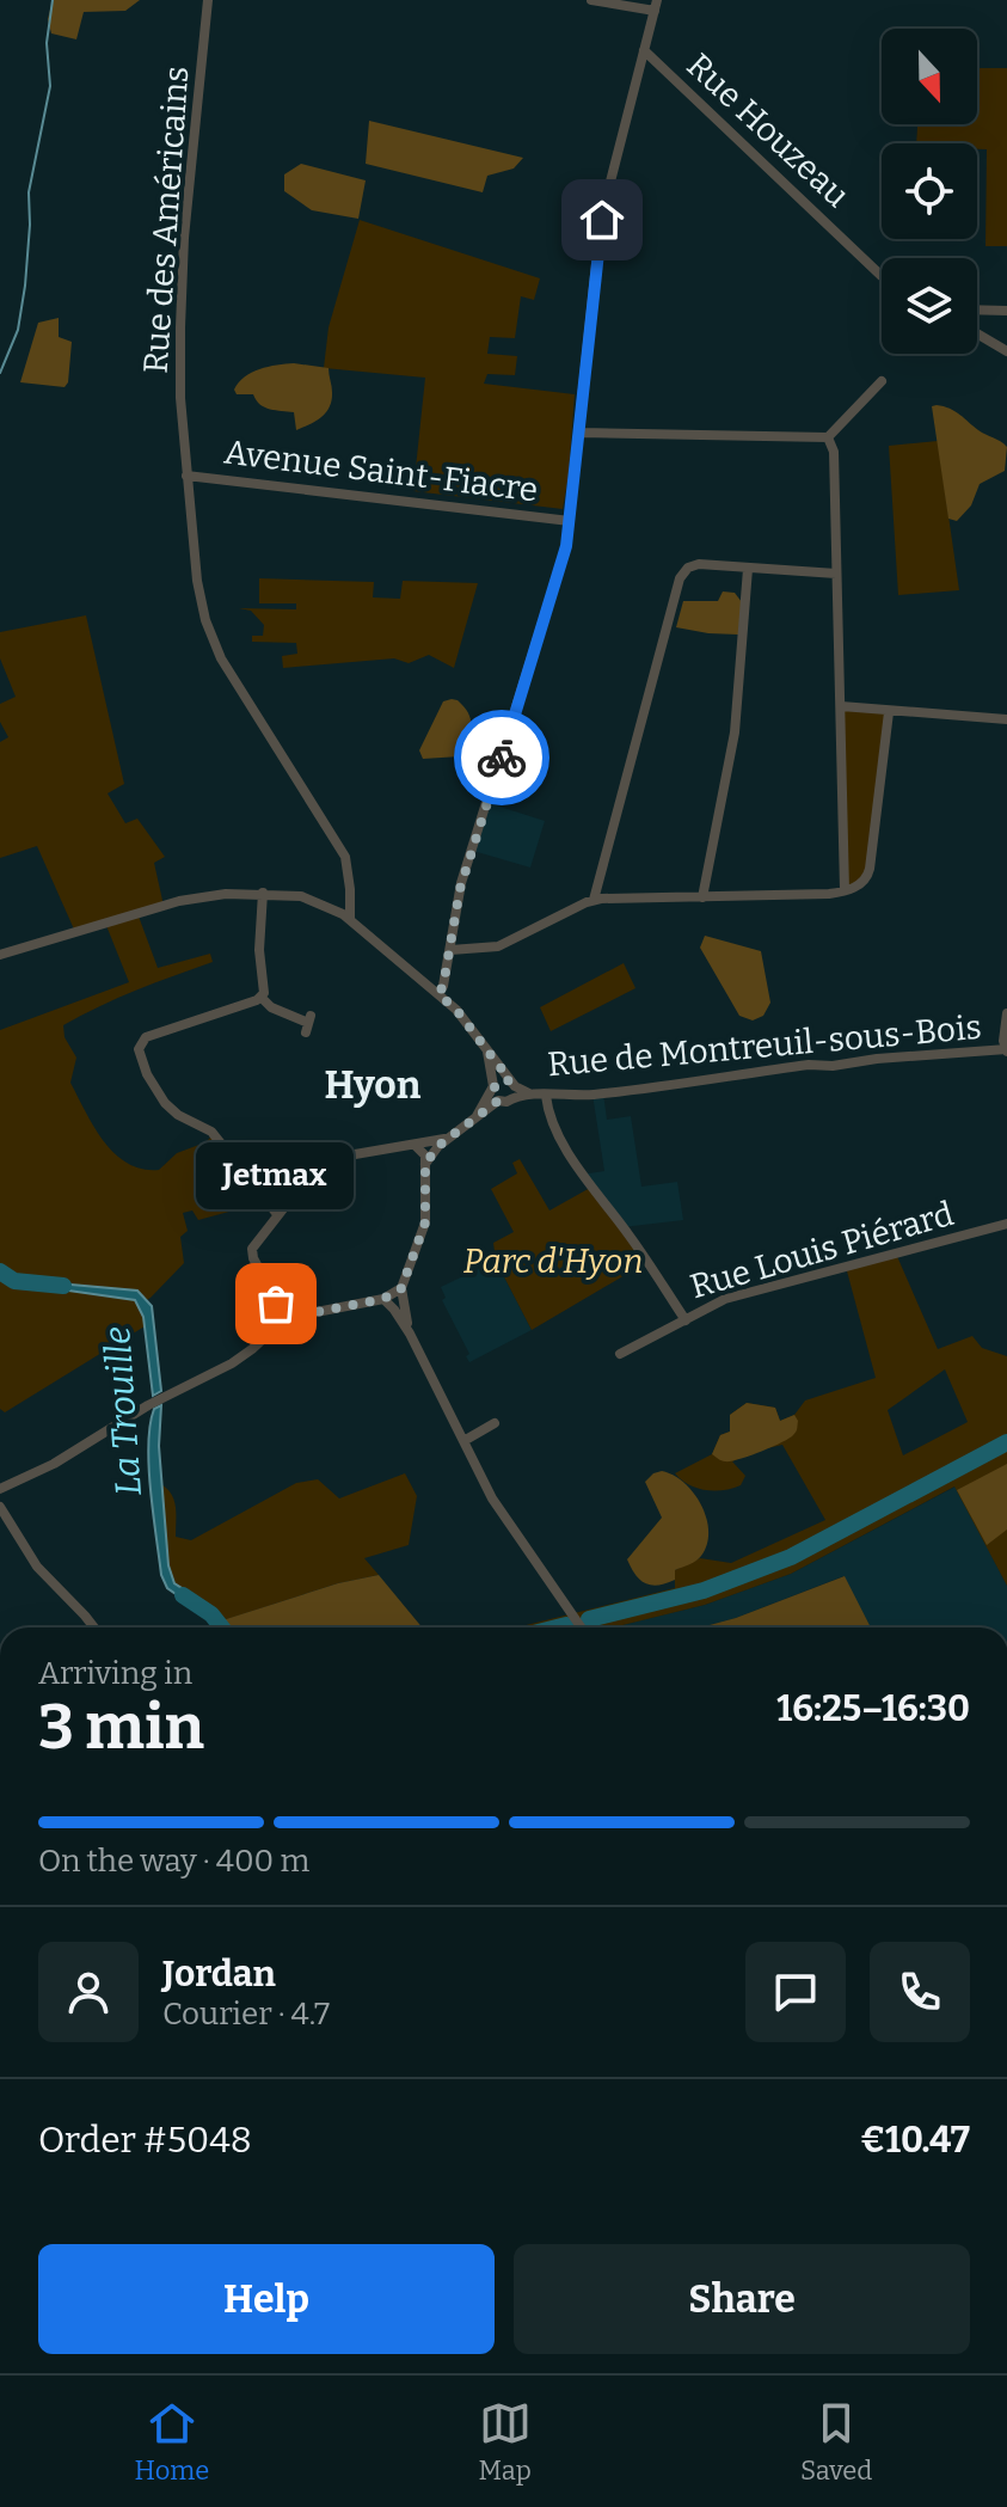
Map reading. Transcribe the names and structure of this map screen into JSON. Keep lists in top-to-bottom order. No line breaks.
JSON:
{"streets":{"street":["Rue Houzeau","Rue des Américains","Avenue Saint-Fiacre","Rue de Montreuil-sous-Bois","Rue Louis Piérard"]},"crossings":[["Rue des Américains","Avenue Saint-Fiacre"],["Rue de Montreuil-sous-Bois","Rue Louis Piérard"]],"districts":["Hyon"],"water":["La Trouille"],"parks":["Parc d'Hyon"],"places":["Jetmax"],"north":"bottom","page":{"bubble":"Jetmax","heading":["3 min","Arriving in","16:25–16:30"],"panel":["Jordan","Courier · 4.7","Order #5048","€10.47"],"bar":"On the way · 400 m","buttons":["Help","Share"],"tabs":["Home","Map","Saved"]}}
